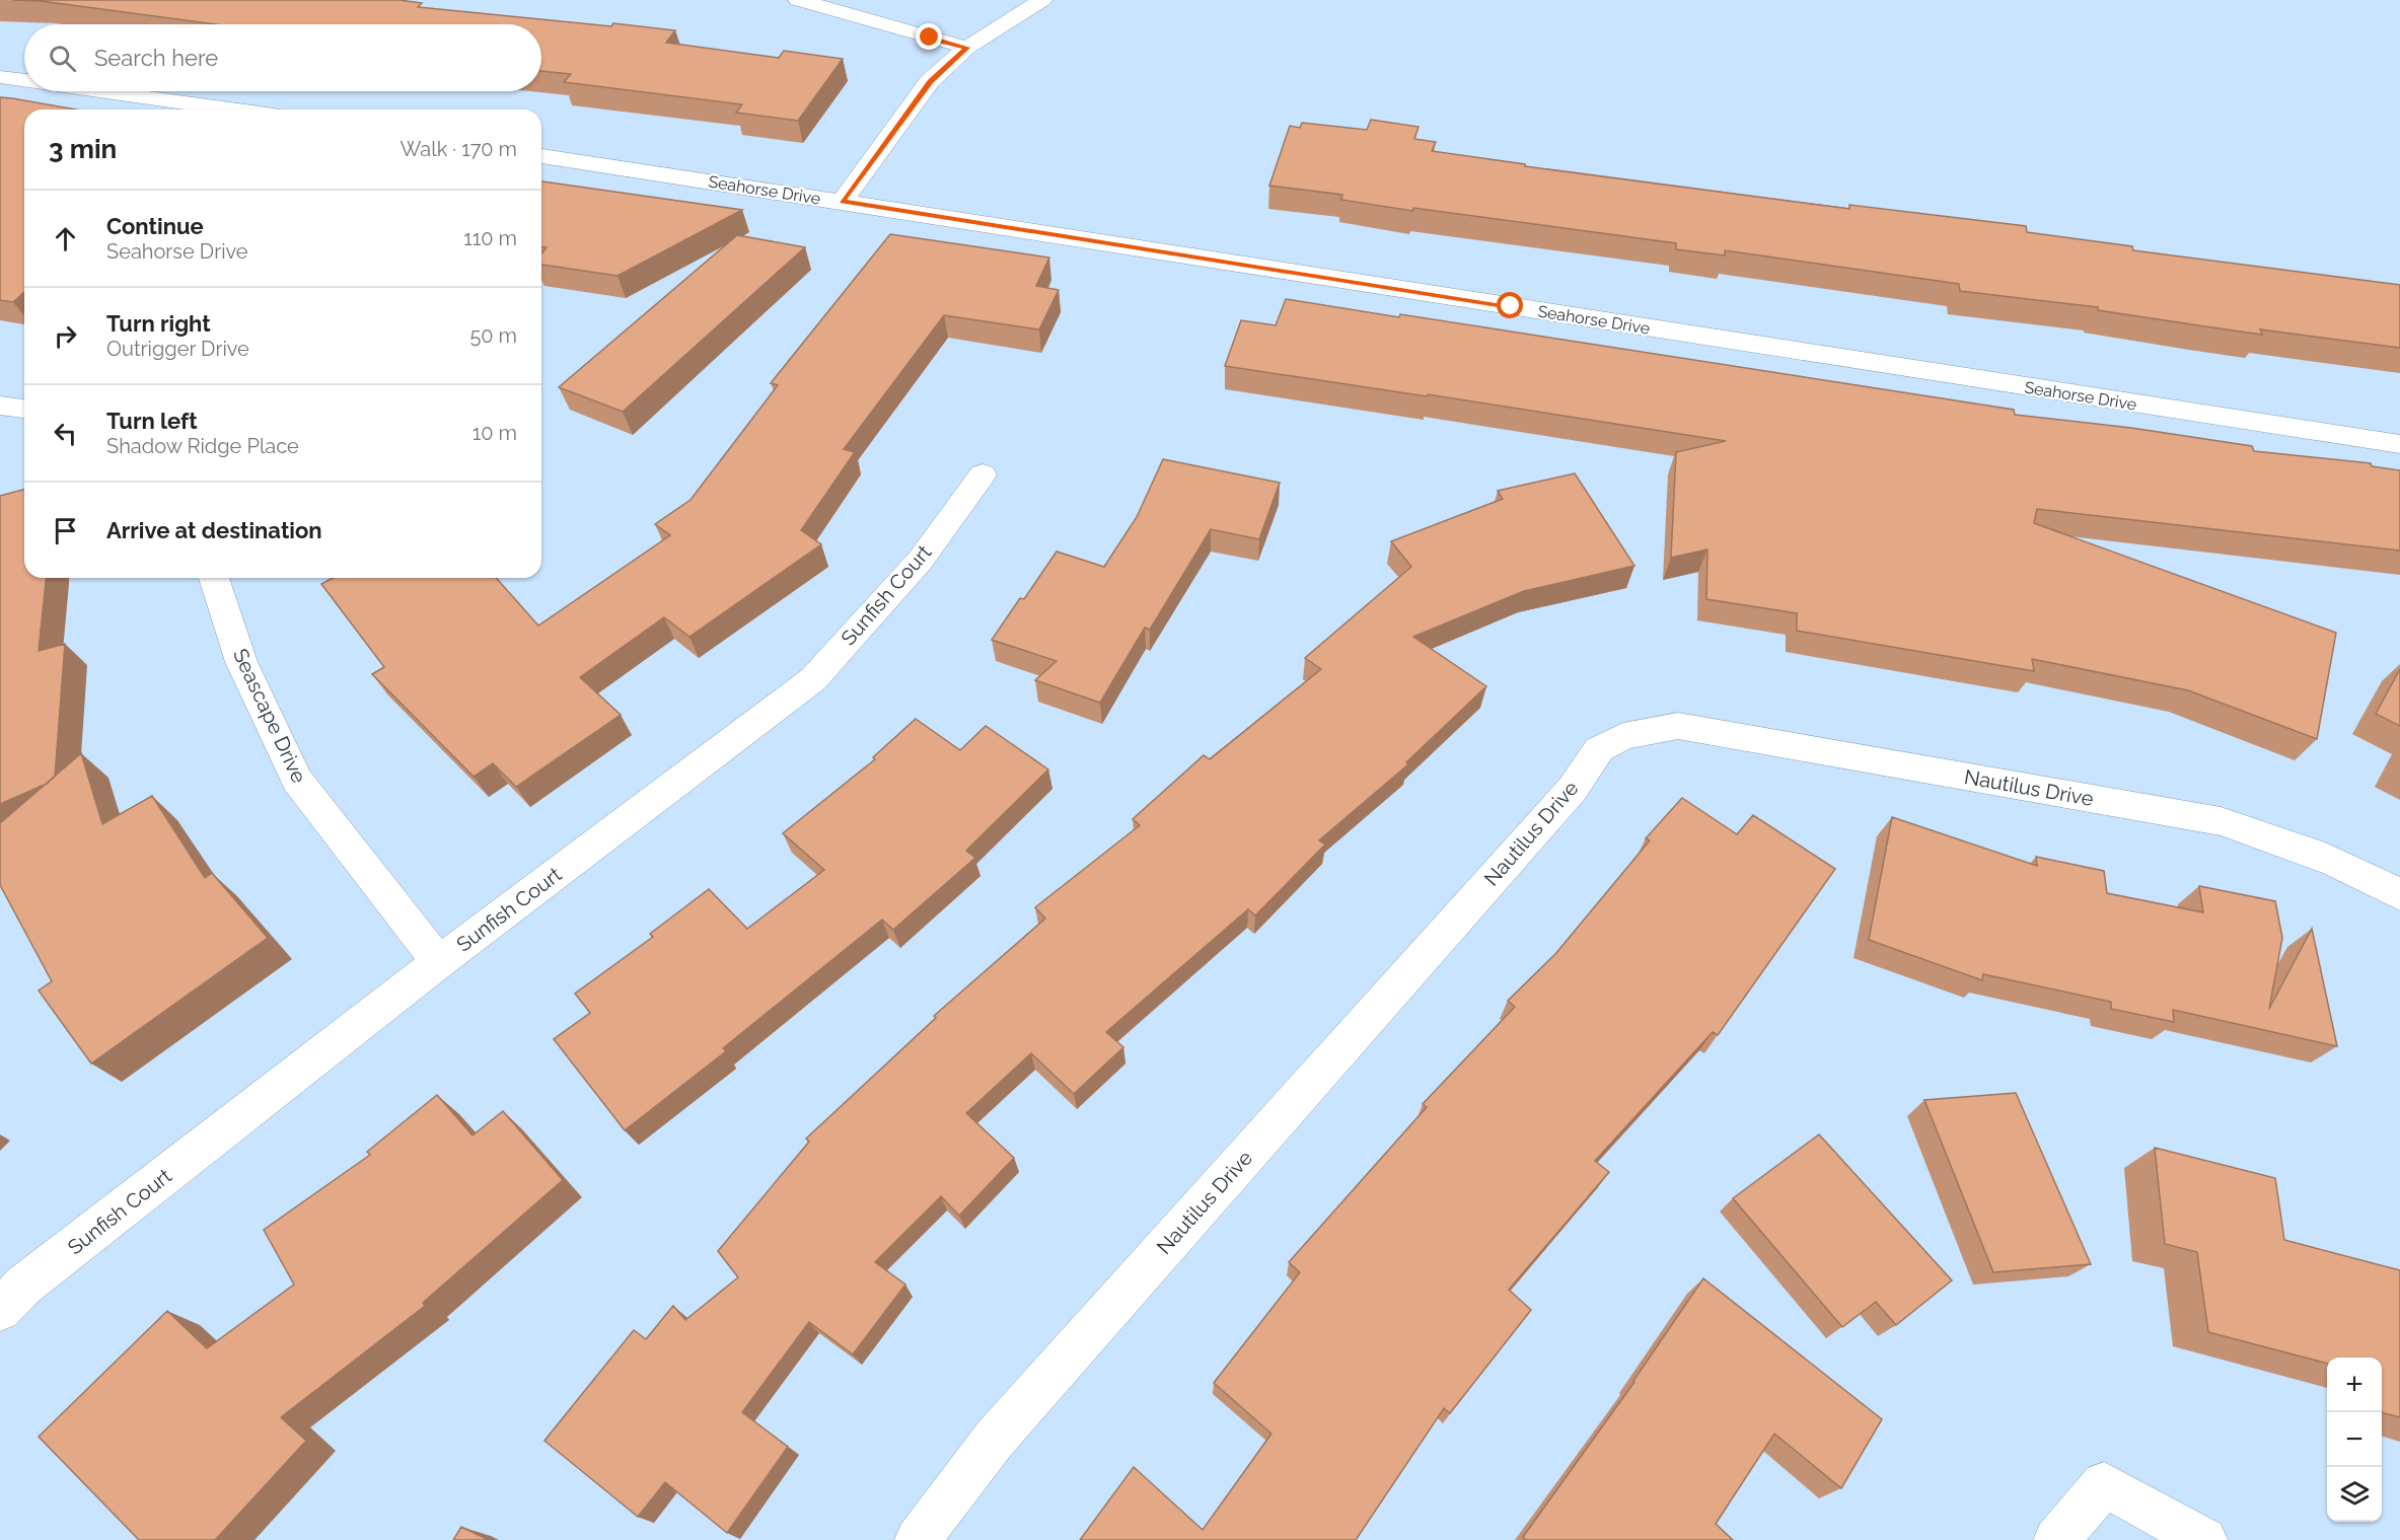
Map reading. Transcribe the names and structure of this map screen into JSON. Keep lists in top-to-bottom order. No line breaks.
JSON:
{"streets":{"street":["Seahorse Drive","Sunfish Court","Seascape Drive","Nautilus Drive"]},"crossings":[["Sunfish Court","Seascape Drive"]],"page":{"search":"Search here","heading":["3 min","Walk · 170 m"],"list":[["Continue","Seahorse Drive","110 m"],["Turn right","Outrigger Drive","50 m"],["Turn left","Shadow Ridge Place","10 m"],"Arrive at destination"],"map_buttons":["+","−"]}}
